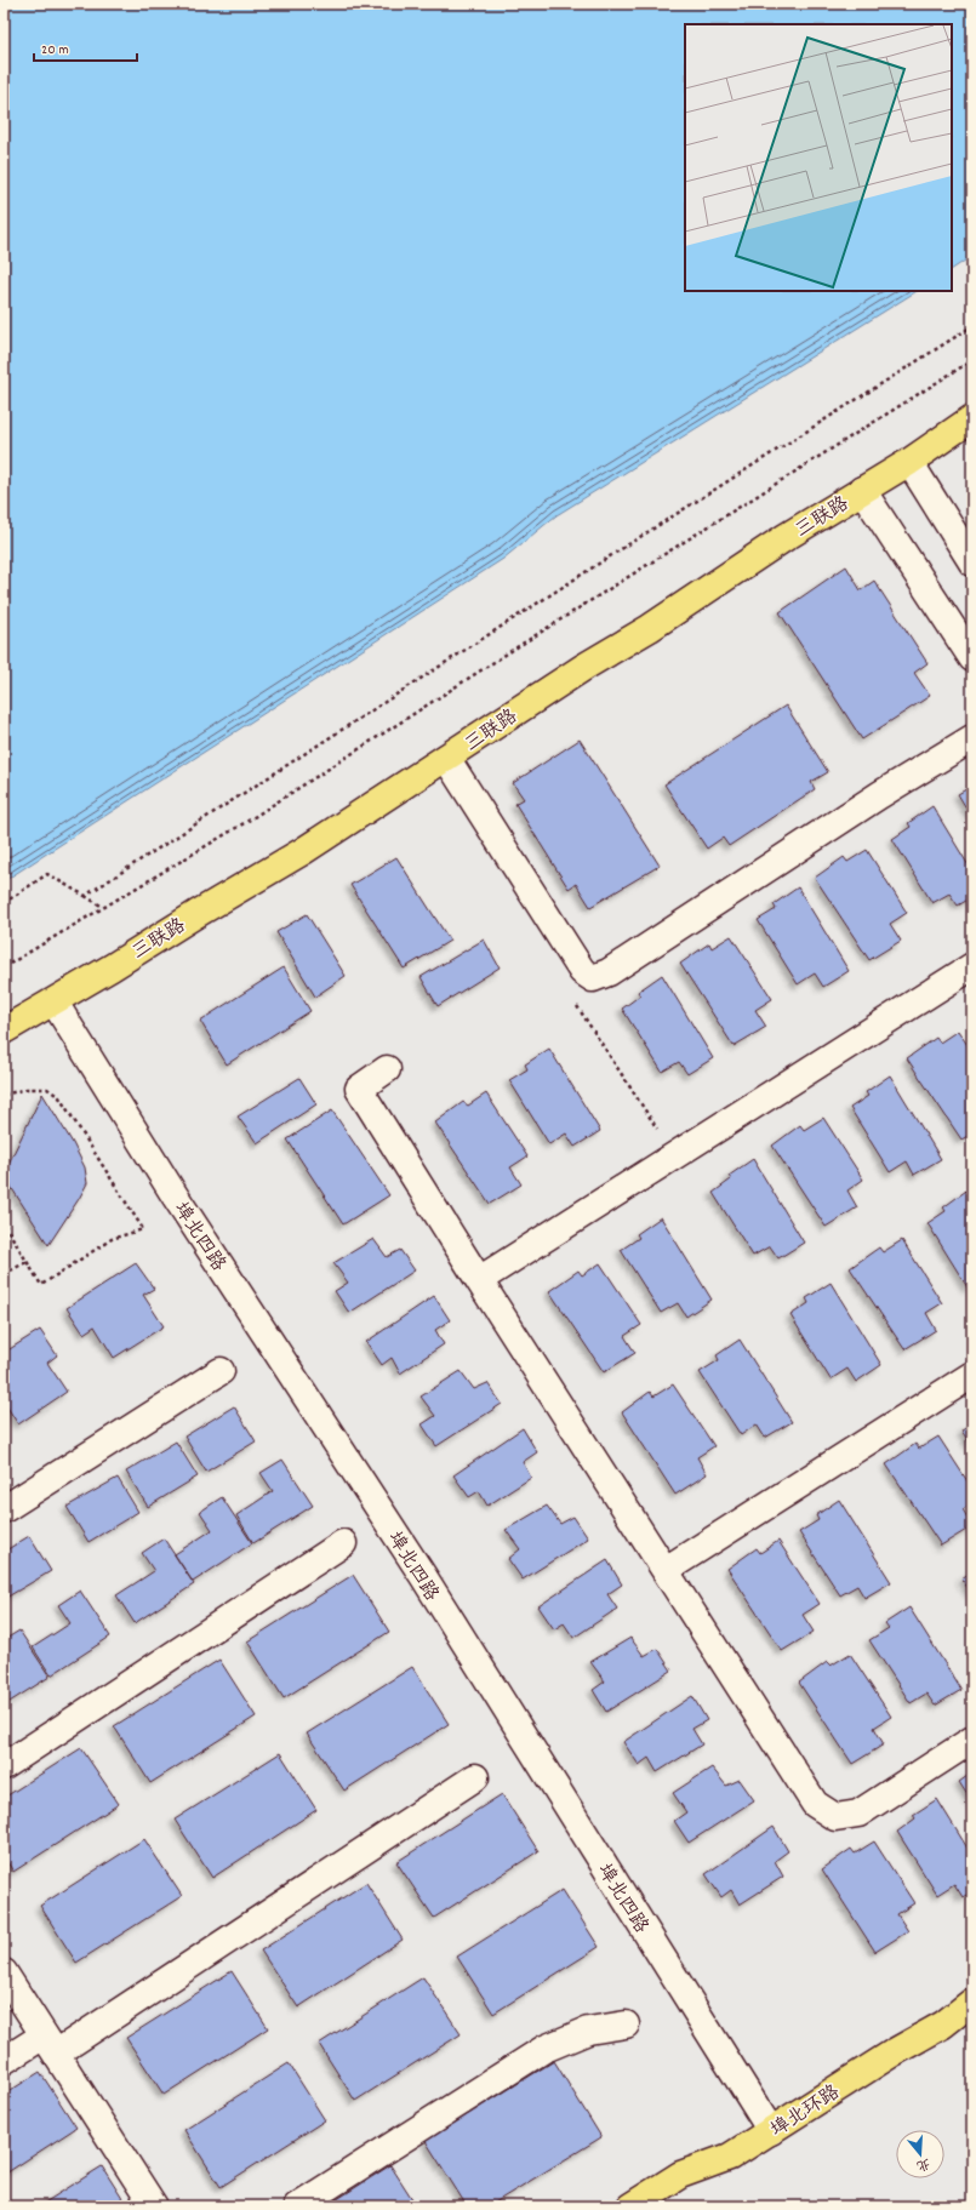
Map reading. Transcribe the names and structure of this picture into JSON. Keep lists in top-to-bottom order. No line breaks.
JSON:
{"streets":{"main road":["三联路","埠北环路"],"street":["埠北四路"]},"crossings":[["三联路","埠北四路"],["埠北四路","埠北环路"]],"scale_bar":"20 m","north":"bottom"}
